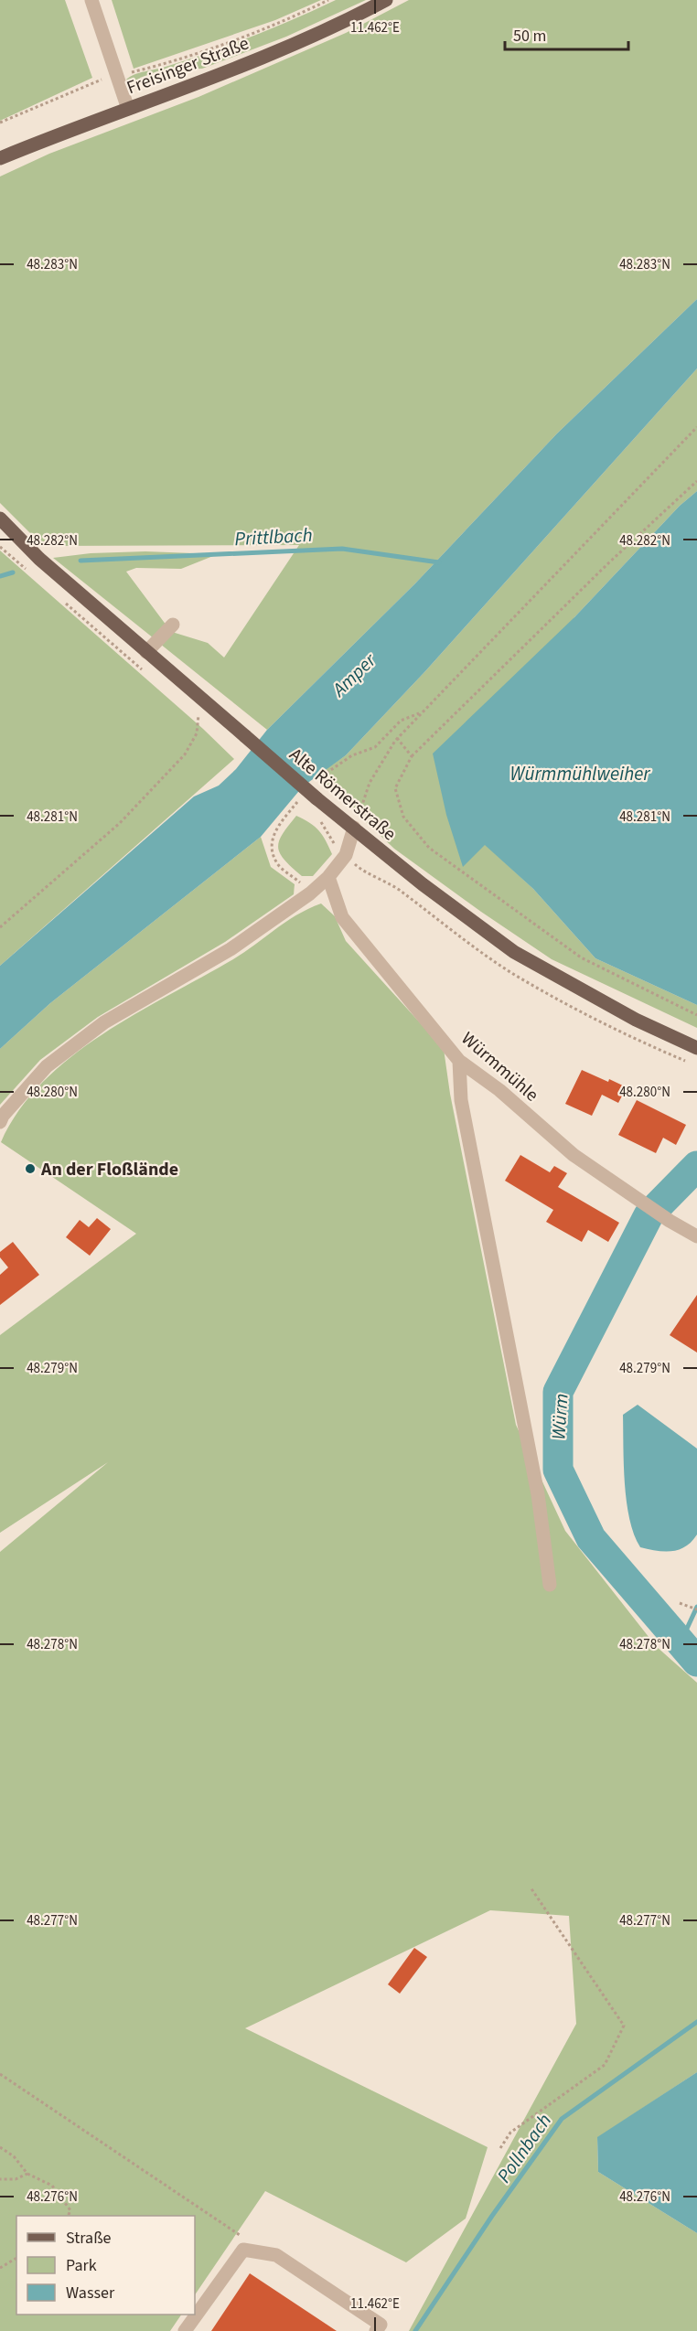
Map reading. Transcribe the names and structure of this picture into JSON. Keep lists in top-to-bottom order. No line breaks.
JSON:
{"streets":{"main road":["Freisinger Straße","Alte Römerstraße"],"street":["Würmmühle"]},"water":["Prittlbach","Amper","Würmmühlweiher","Würm","Pollnbach"],"places":["An der Floßlände"],"legend":["Straße","Park","Wasser"],"scale_bar":"50 m","coordinates":["11.462°E","48.283°N","48.282°N","48.281°N","48.280°N","48.279°N","48.278°N","48.277°N","48.276°N"]}
